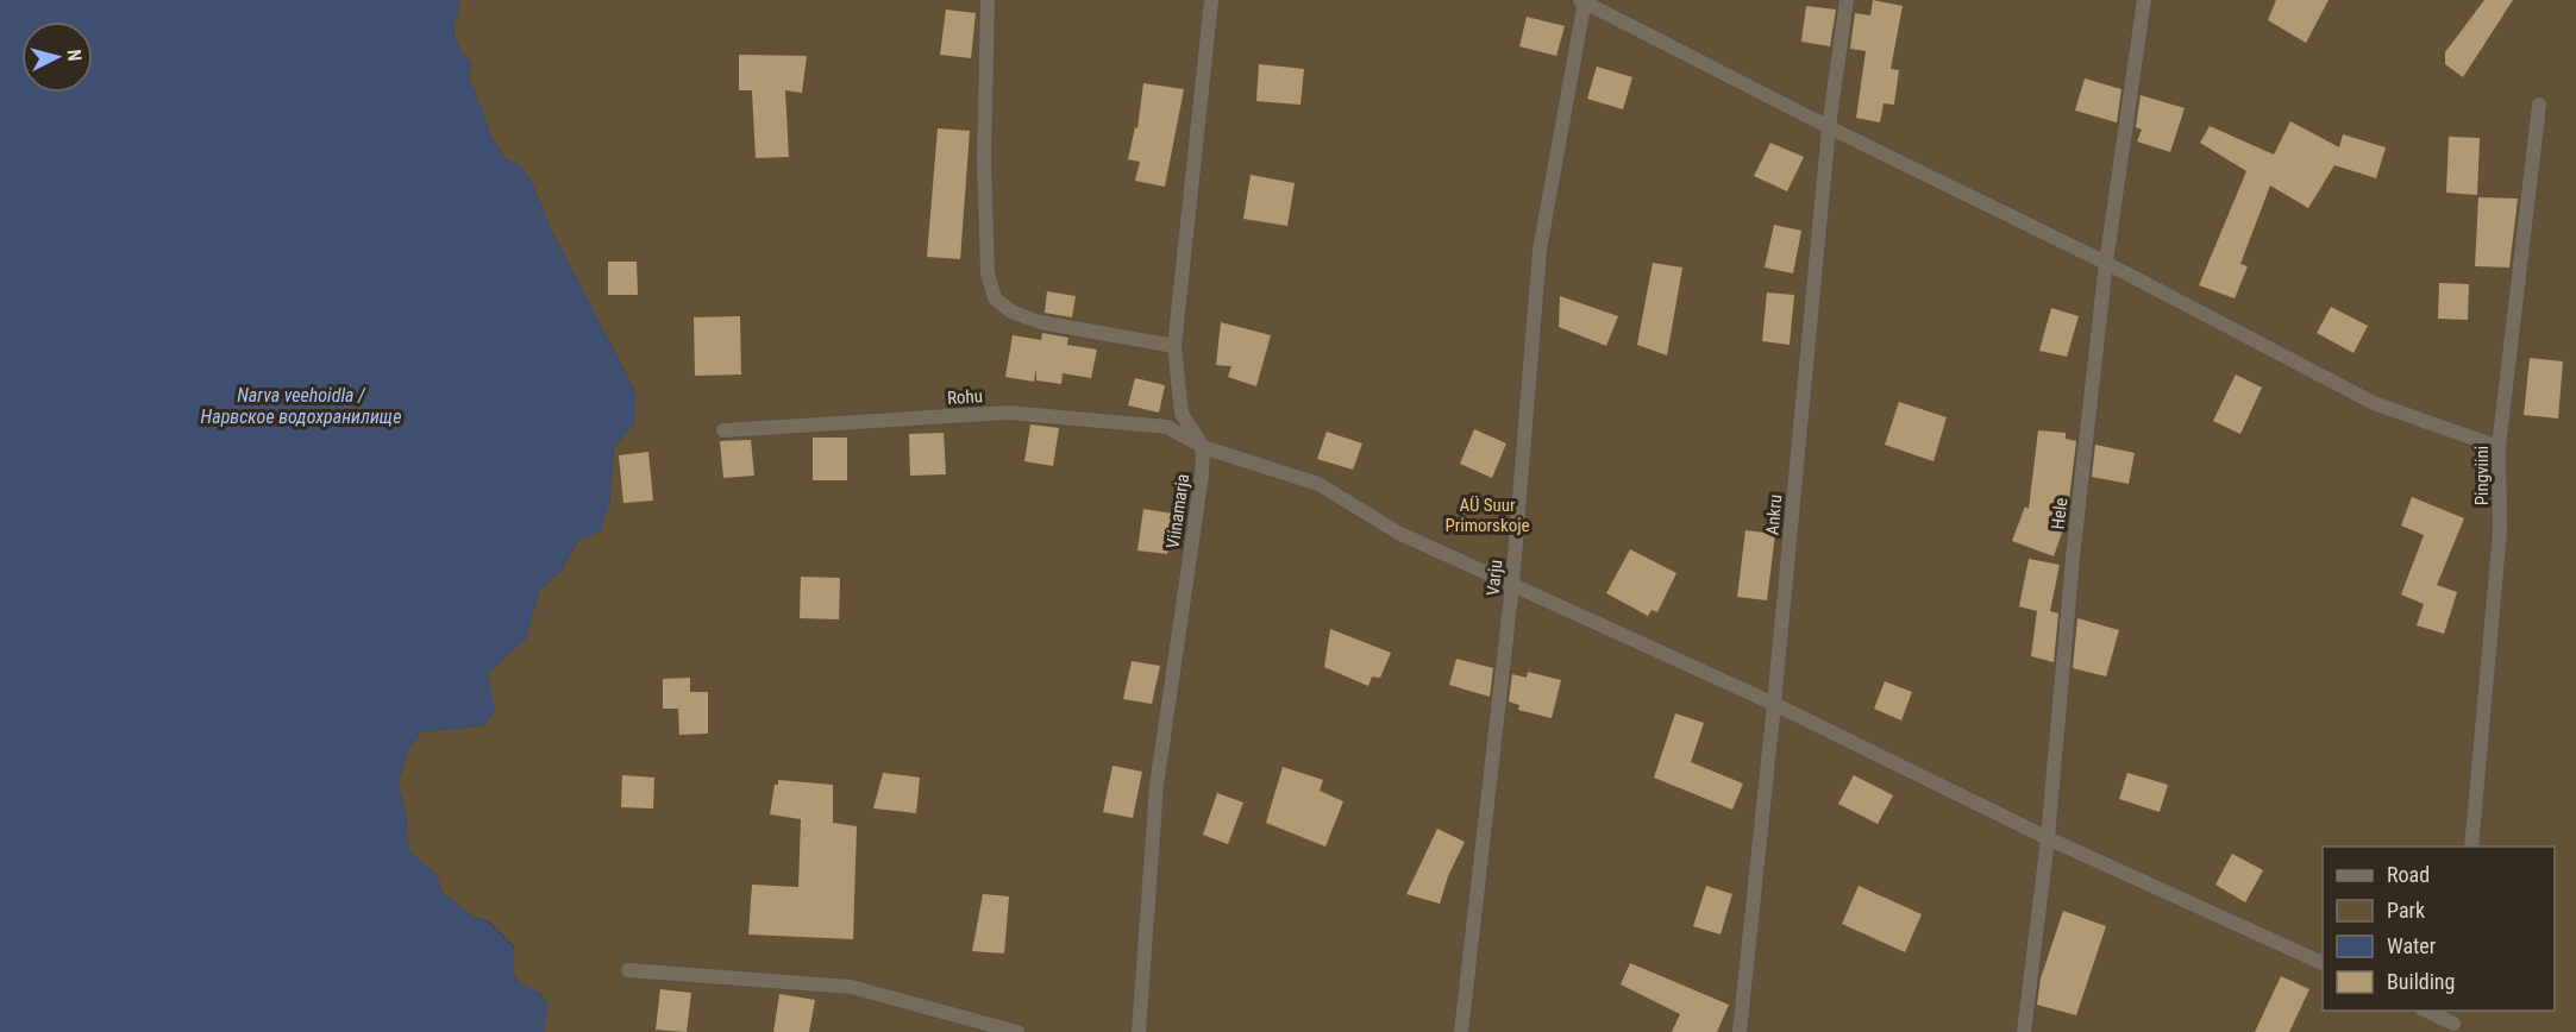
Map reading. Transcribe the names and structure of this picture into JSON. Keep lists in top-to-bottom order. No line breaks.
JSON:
{"streets":{"street":["Rohu","Pingviini","Viinamarja","Hele","Ankru","Varju"]},"crossings":[["Rohu","Viinamarja"],["Rohu","Hele"],["Rohu","Ankru"],["Rohu","Varju"]],"water":["Narva veehoidla / Нарвское водохранилище"],"parks":["AÜ Suur Primorskoje"],"legend":["Road","Park","Water","Building"],"north":"right"}
